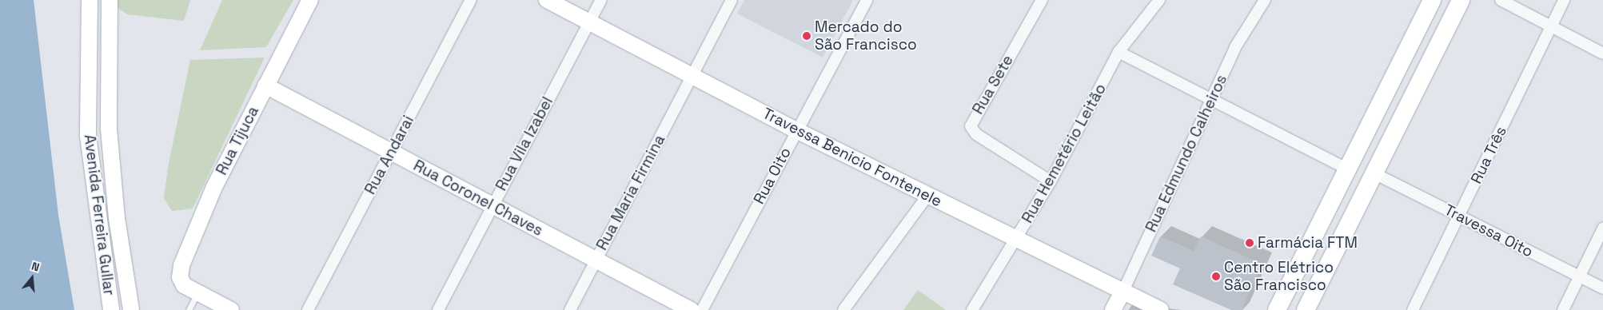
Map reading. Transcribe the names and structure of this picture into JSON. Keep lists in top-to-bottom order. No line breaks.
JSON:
{"streets":{"street":["Rua Sete","Rua Tijuca","Rua Vila Izabel","Rua Hemetério Leitão","Rua Edmundo Calheiros","Rua Andarai","Rua Três","Travessa Benicio Fontenele","Rua Oito","Rua Maria Firmina","Rua Coronel Chaves","Avenida Ferreira Gullar","Travessa Oito"]},"crossings":[["Rua Sete","Rua Hemetério Leitão"],["Rua Tijuca","Rua Coronel Chaves"],["Rua Vila Izabel","Travessa Benicio Fontenele"],["Rua Vila Izabel","Rua Coronel Chaves"],["Rua Hemetério Leitão","Travessa Benicio Fontenele"],["Rua Edmundo Calheiros","Travessa Benicio Fontenele"],["Rua Andarai","Rua Coronel Chaves"],["Rua Três","Travessa Oito"],["Travessa Benicio Fontenele","Rua Oito"],["Travessa Benicio Fontenele","Rua Maria Firmina"],["Rua Maria Firmina","Rua Coronel Chaves"]],"places":["Mercado do São Francisco","Farmácia FTM","Centro Elétrico São Francisco"],"north":"top"}
